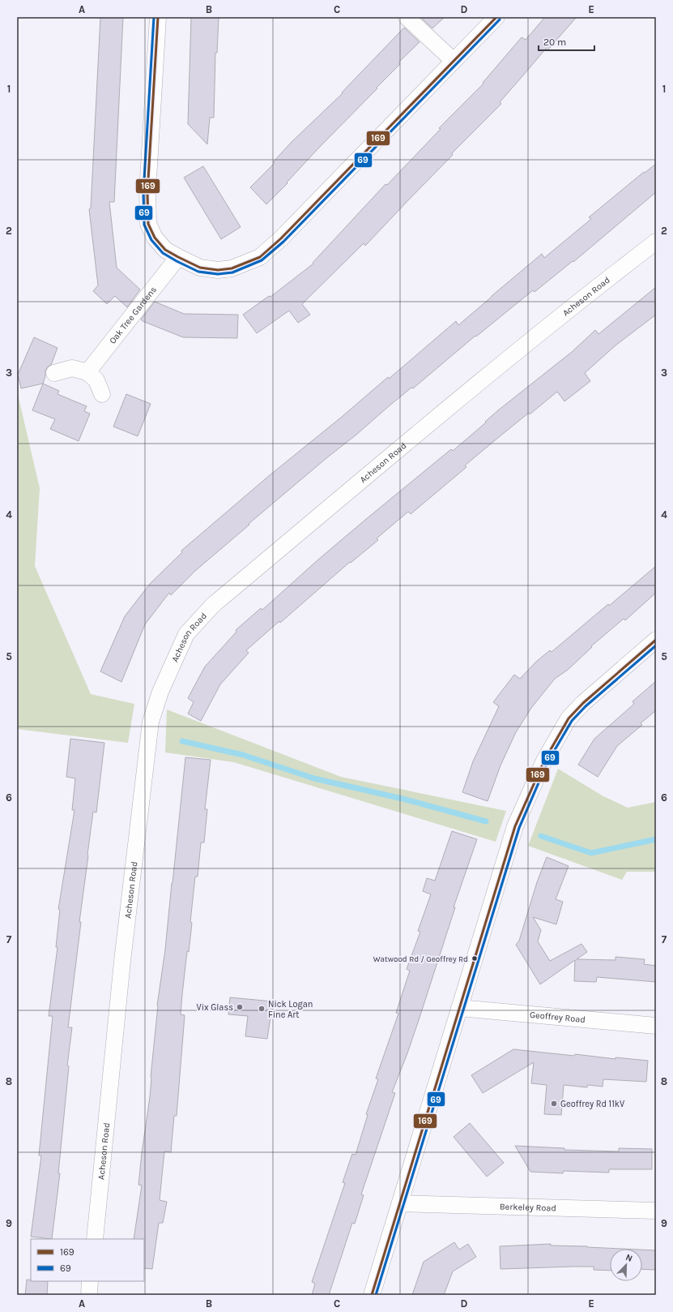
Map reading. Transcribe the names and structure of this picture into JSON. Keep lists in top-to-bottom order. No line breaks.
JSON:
{"streets":{"street":["Acheson Road","Oak Tree Gardens","Geoffrey Road","Berkeley Road"]},"places":["Watwood Rd / Geoffrey Rd","Vix Glass","Nick Logan Fine Art","Geoffrey Rd 11kV"],"lines":["transit line 169","transit line 69"],"legend":["169","69"],"scale_bar":"20 m","north":"top right","grid":{"columns":["A","B","C","D","E"],"rows":["1","2","3","4","5","6","7","8","9"]}}
